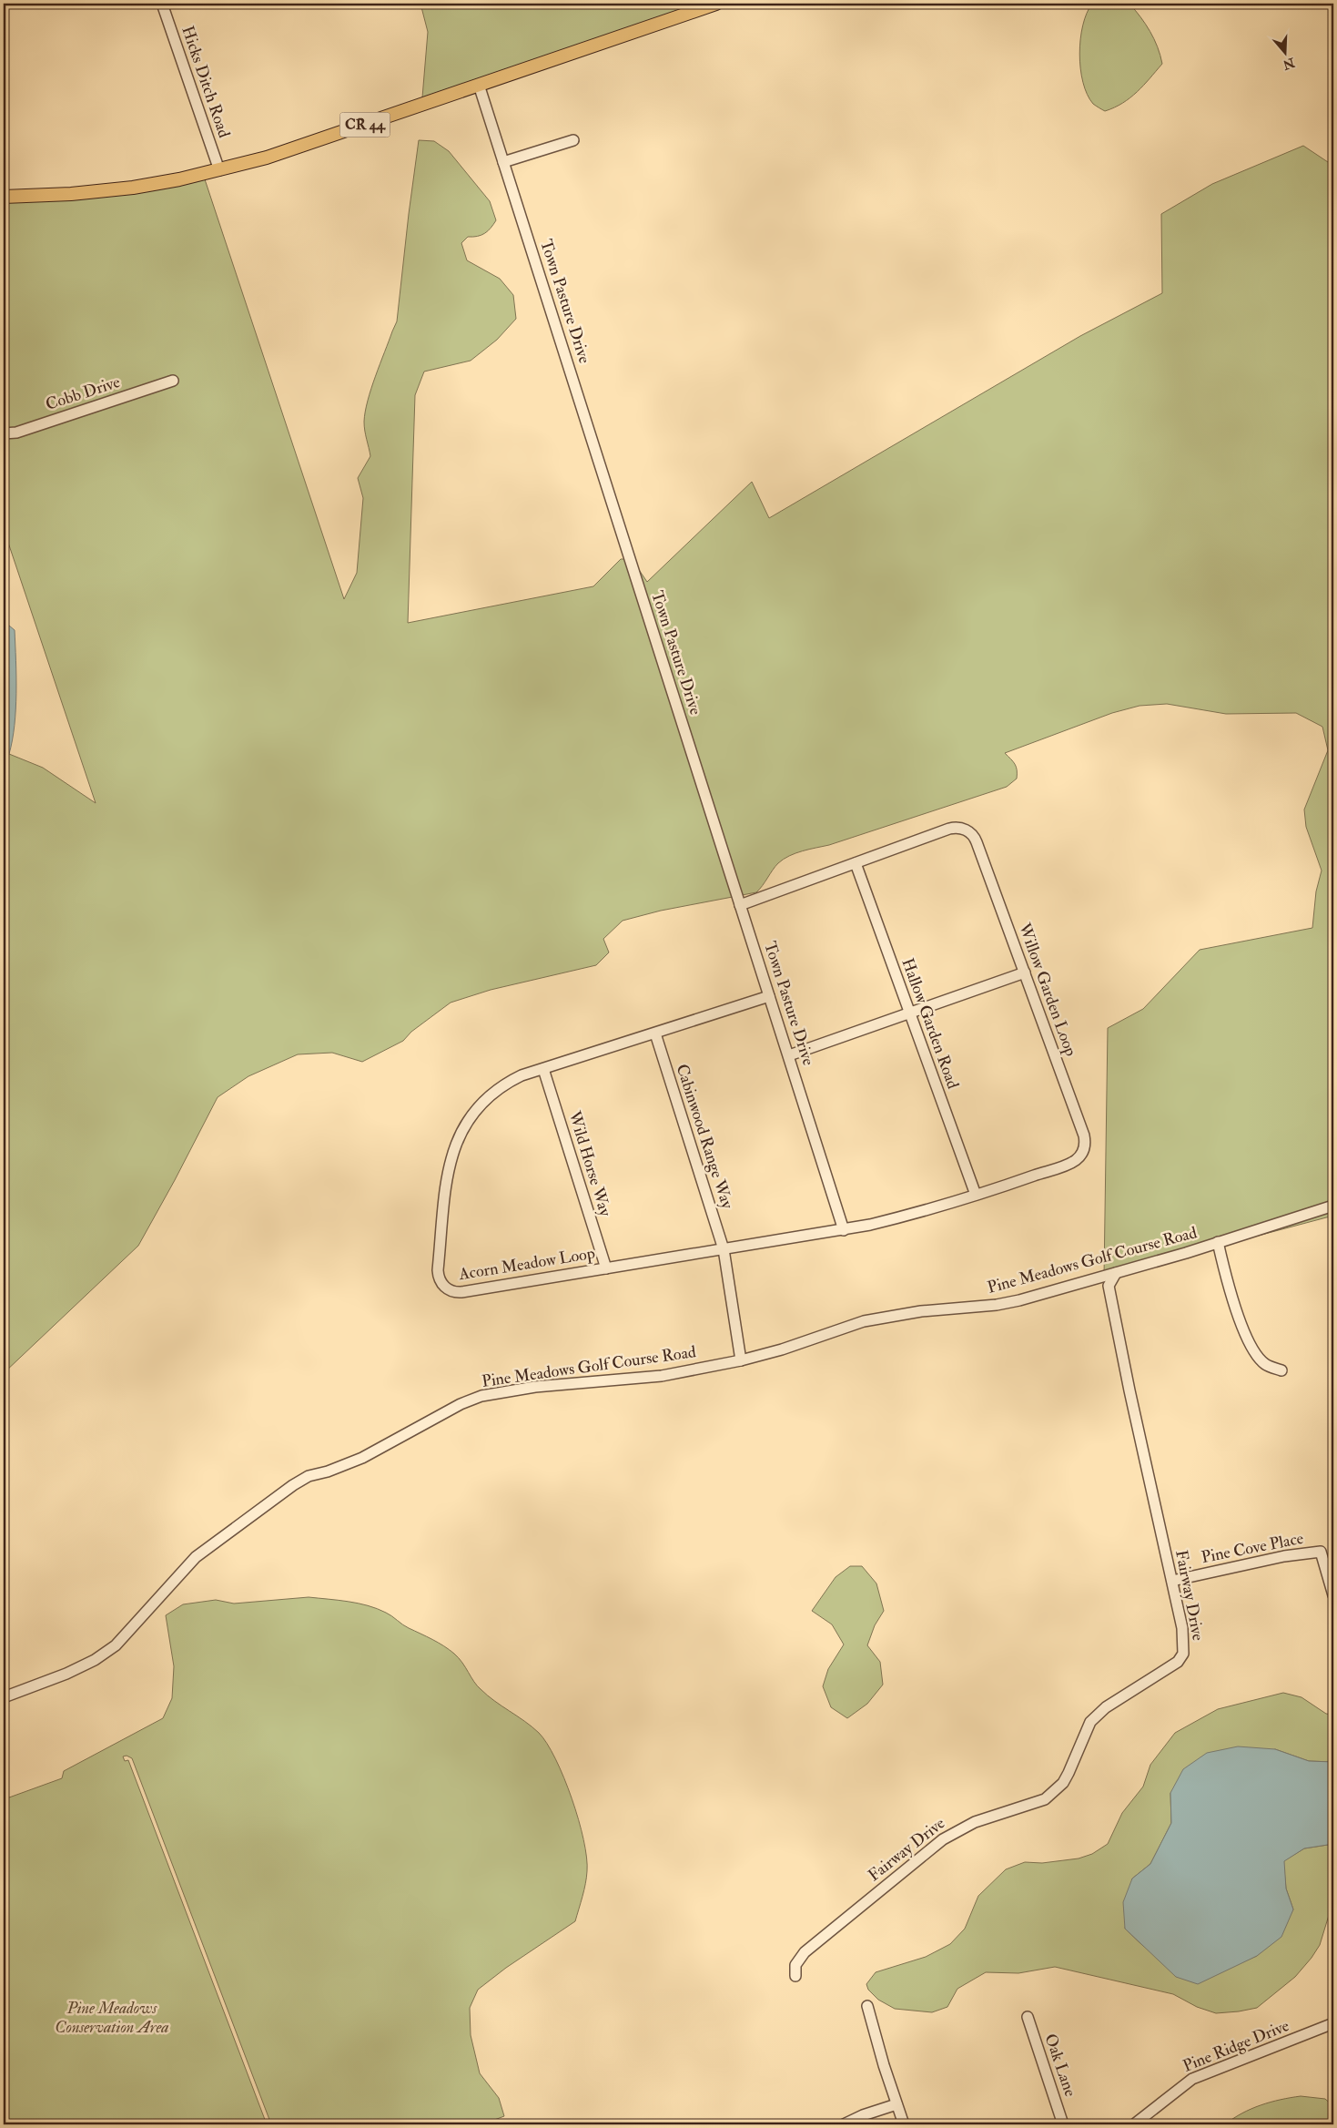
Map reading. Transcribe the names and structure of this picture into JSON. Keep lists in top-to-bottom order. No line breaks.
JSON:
{"streets":{"main road":["CR 44"],"street":["Hicks Ditch Road","Town Pasture Drive","Cobb Drive","Willow Garden Loop","Hallow Garden Road","Cabinwood Range Way","Wild Horse Way","Pine Meadows Golf Course Road","Acorn Meadow Loop","Pine Cove Place","Fairway Drive","Pine Ridge Drive","Oak Lane"]},"crossings":[["Hicks Ditch Road","CR 44"],["CR 44","Town Pasture Drive"],["Town Pasture Drive","Willow Garden Loop"],["Town Pasture Drive","Acorn Meadow Loop"],["Willow Garden Loop","Hallow Garden Road"],["Willow Garden Loop","Acorn Meadow Loop"],["Cabinwood Range Way","Pine Meadows Golf Course Road"],["Cabinwood Range Way","Acorn Meadow Loop"],["Wild Horse Way","Acorn Meadow Loop"],["Pine Meadows Golf Course Road","Fairway Drive"],["Pine Cove Place","Fairway Drive"]],"parks":["Pine Meadows Conservation Area"],"north":"bottom"}
